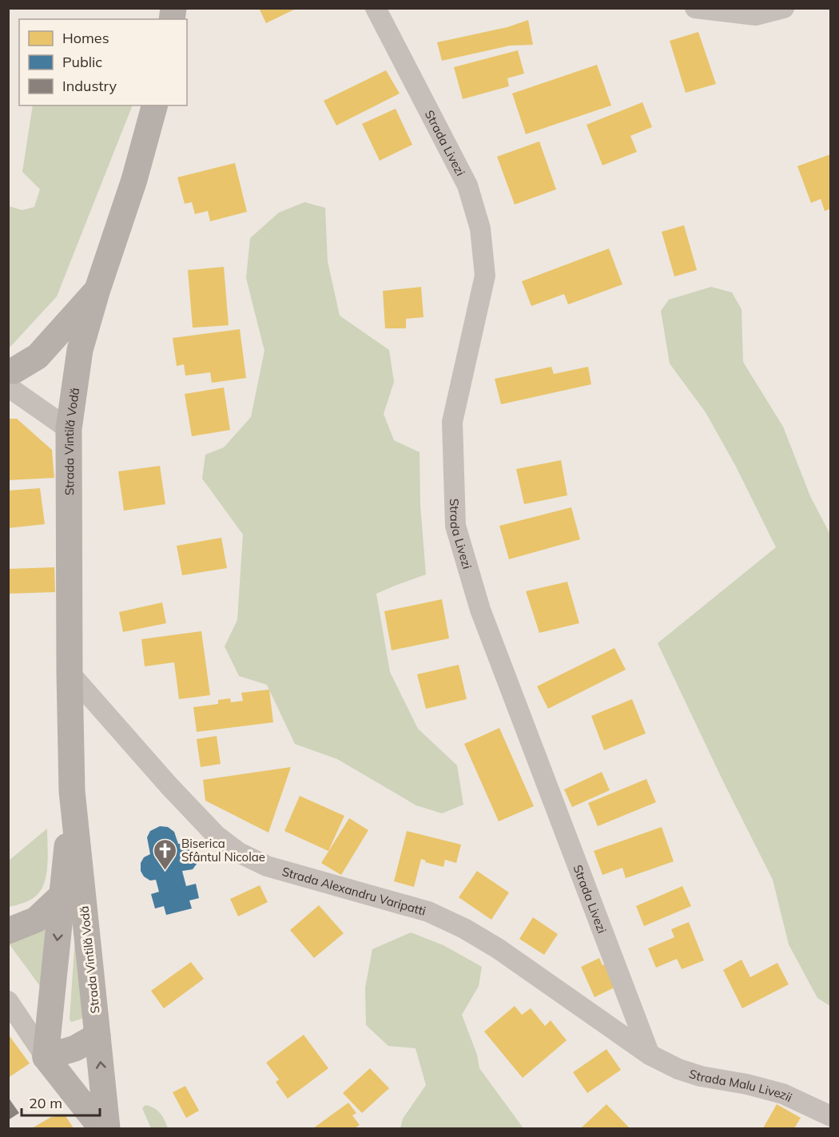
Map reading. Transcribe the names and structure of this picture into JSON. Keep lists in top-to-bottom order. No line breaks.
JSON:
{"streets":{"main road":["Strada Vintilă Vodă"],"street":["Strada Livezi","Strada Alexandru Varipatti","Strada Malu Livezii"]},"crossings":[["Strada Livezi","Strada Alexandru Varipatti"],["Strada Livezi","Strada Malu Livezii"],["Strada Vintilă Vodă","Strada Alexandru Varipatti"],["Strada Alexandru Varipatti","Strada Malu Livezii"]],"places":{"church":["Biserica Sfântul Nicolae"]},"legend":["Homes","Public","Industry"],"scale_bar":"20 m"}
